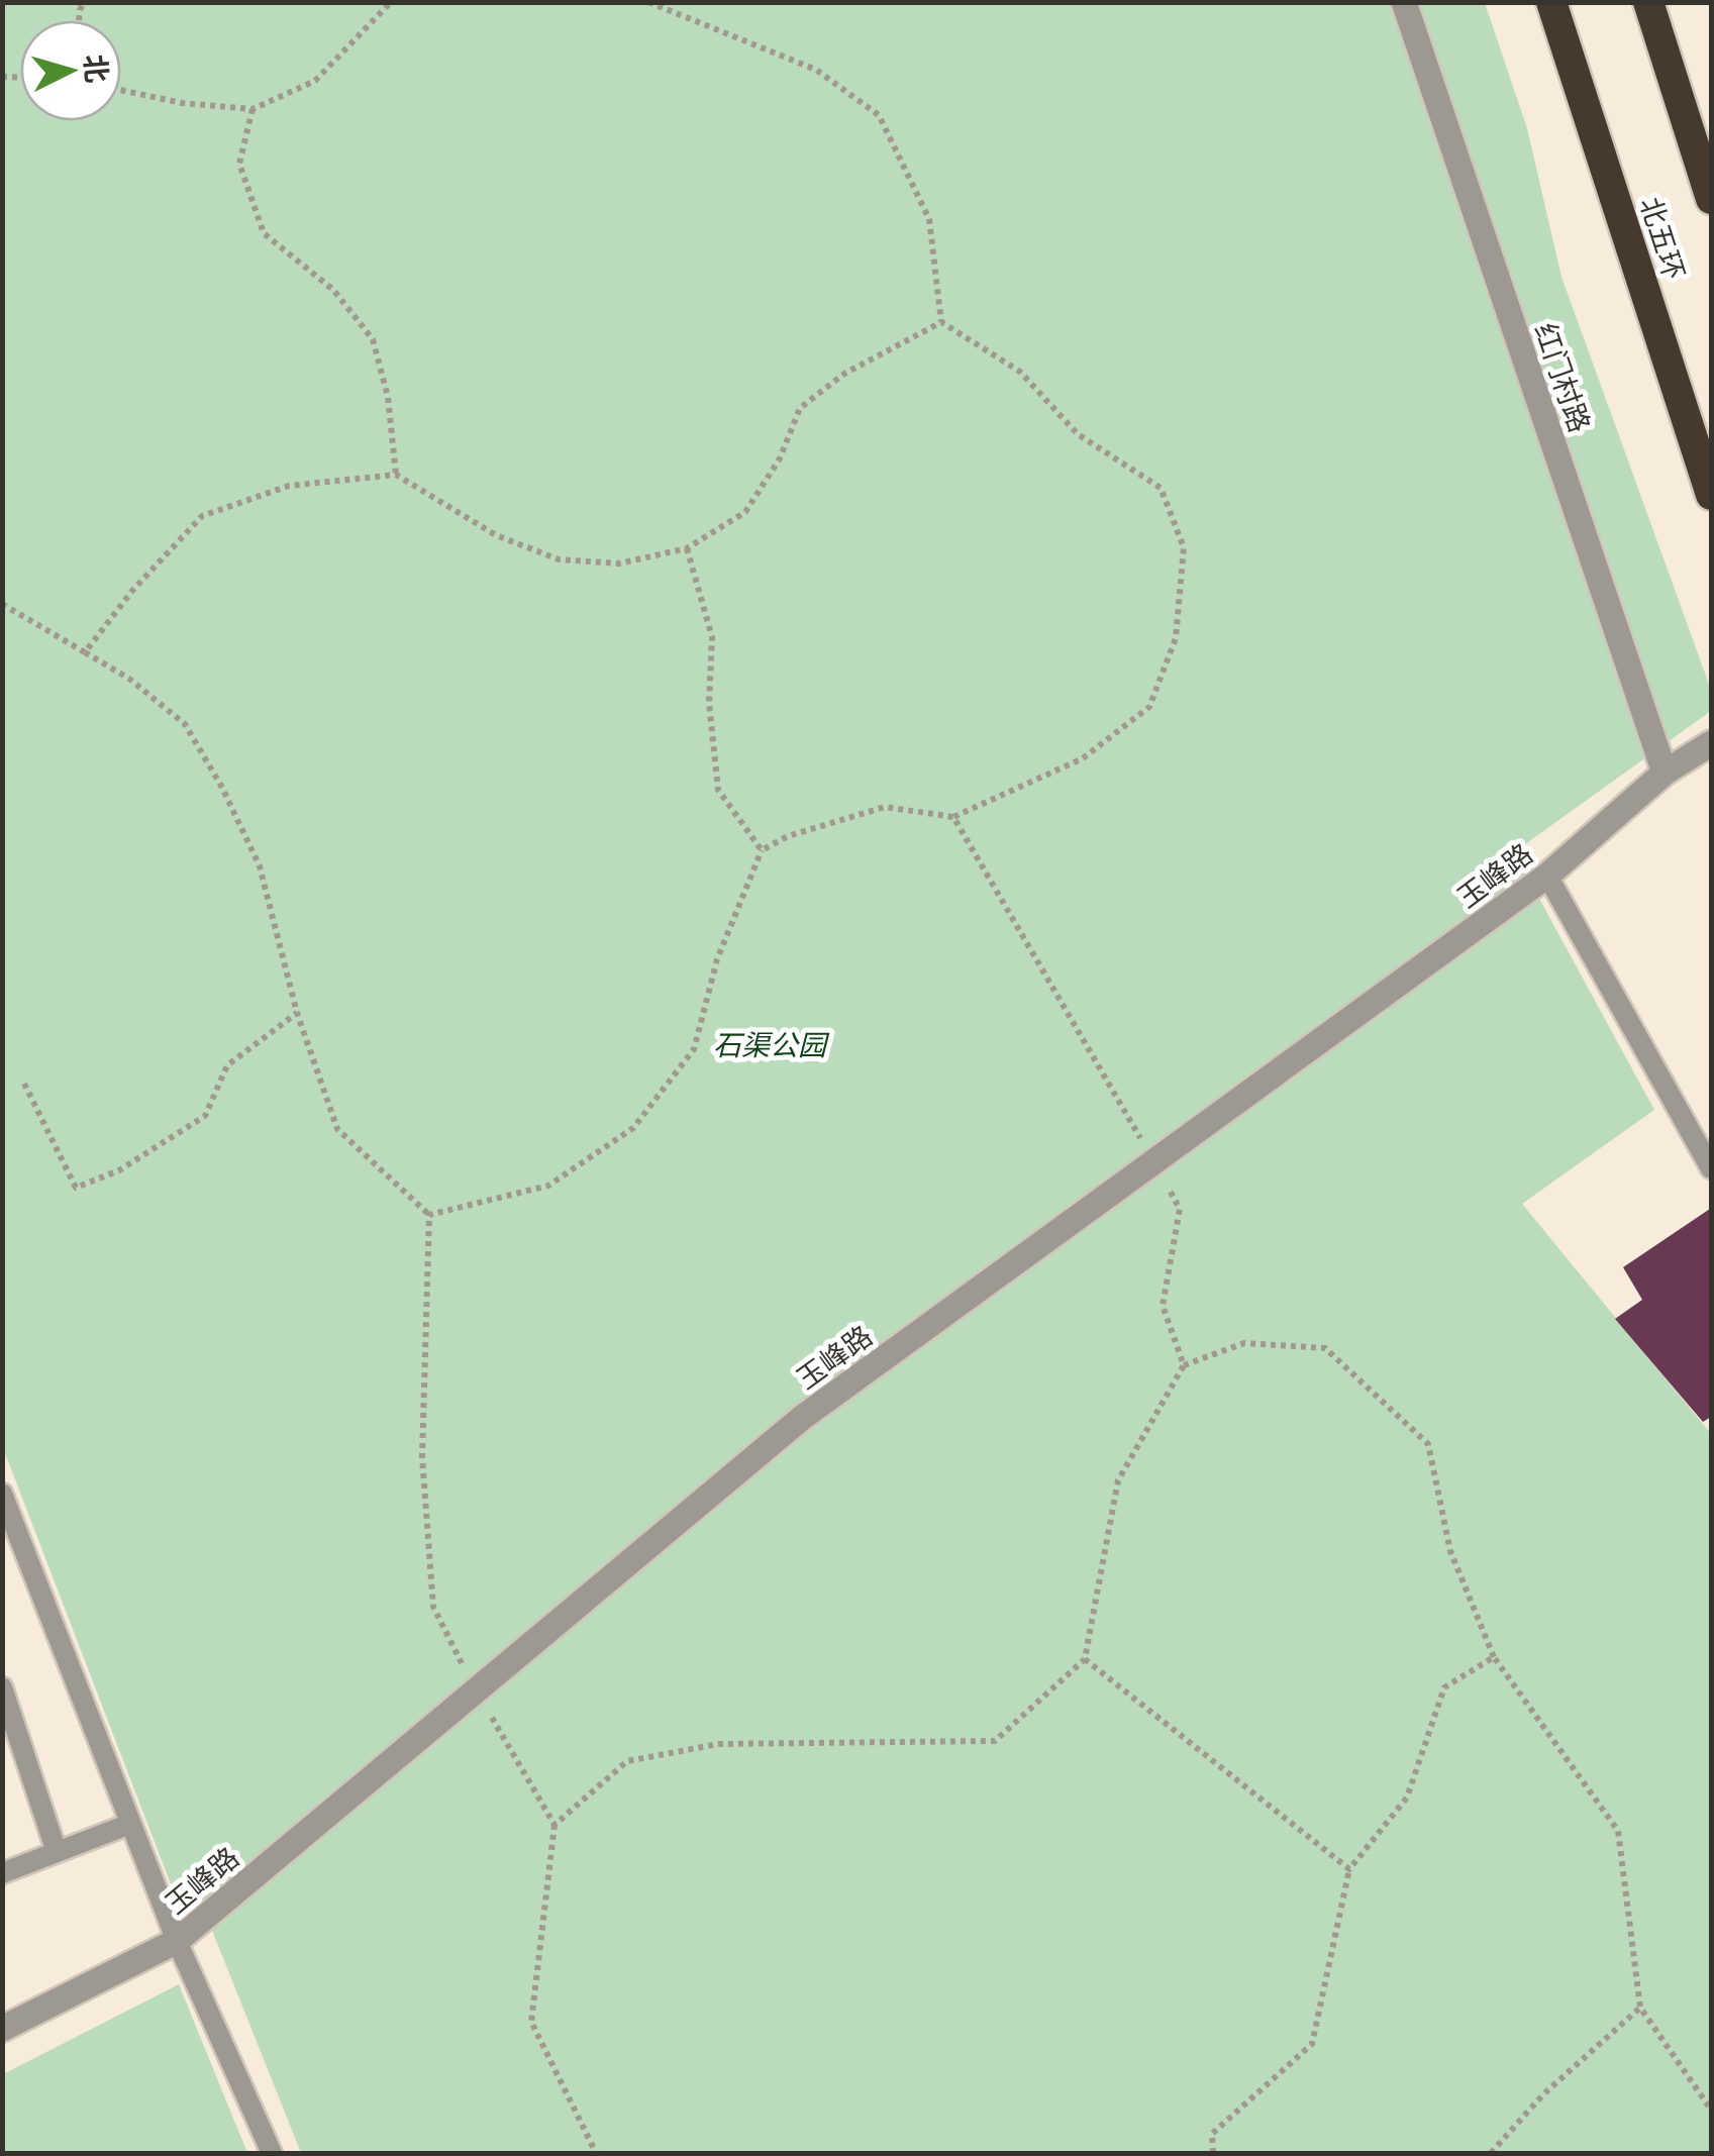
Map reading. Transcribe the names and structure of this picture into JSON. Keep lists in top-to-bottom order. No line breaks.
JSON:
{"streets":{"highway":["北五环"],"street":["红门村路","玉峰路"]},"crossings":[["红门村路","玉峰路"]],"parks":["石渠公园"],"north":"right"}
